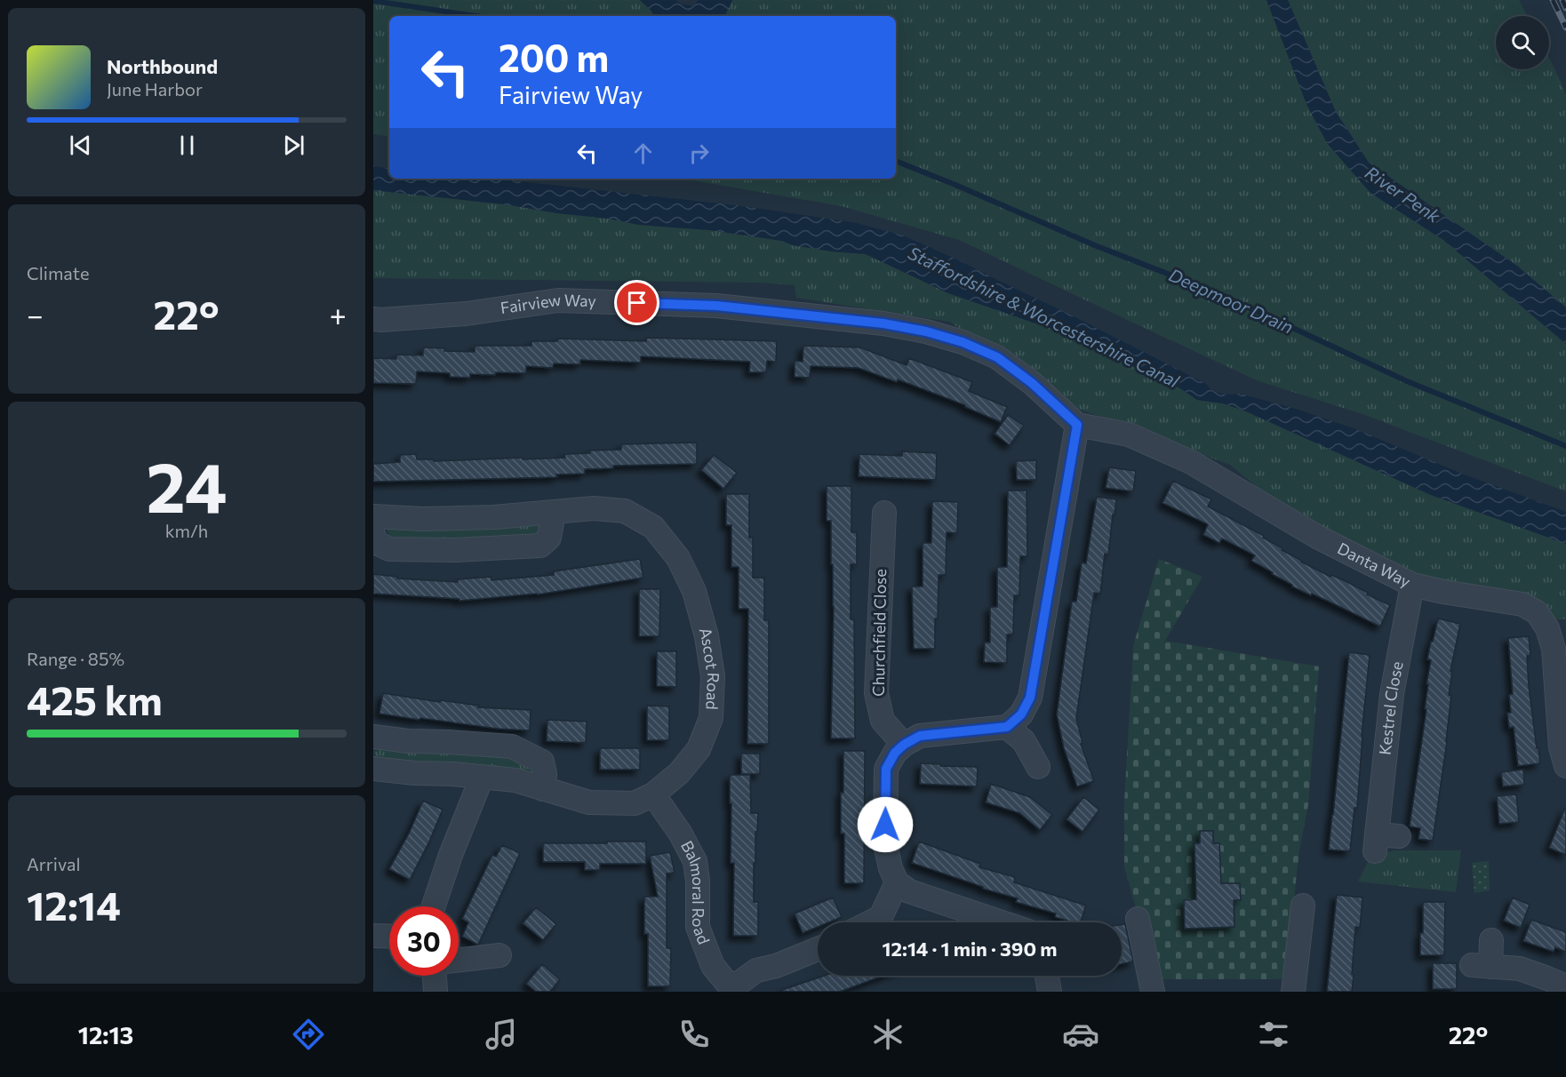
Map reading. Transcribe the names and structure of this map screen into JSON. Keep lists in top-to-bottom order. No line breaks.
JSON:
{"streets":{"street":["Fairview Way","Danta Way","Churchfield Close","Ascot Road","Kestrel Close","Balmoral Road"]},"crossings":[["Fairview Way","Danta Way"],["Danta Way","Kestrel Close"],["Ascot Road","Balmoral Road"]],"water":["River Penk","Deepmoor Drain","Staffordshire & Worcestershire Canal"],"page":{"turn":["200 m","Fairview Way"],"song":["Northbound","June Harbor"],"tile":["Climate",["24","km/h"],["Range · 85%","425 km"],["Arrival","12:14"]],"heat":["−","22°","+"],"limit":"30","trip":"12:14 · 1 min · 390 m","tabs":["12:13","22°"]}}
